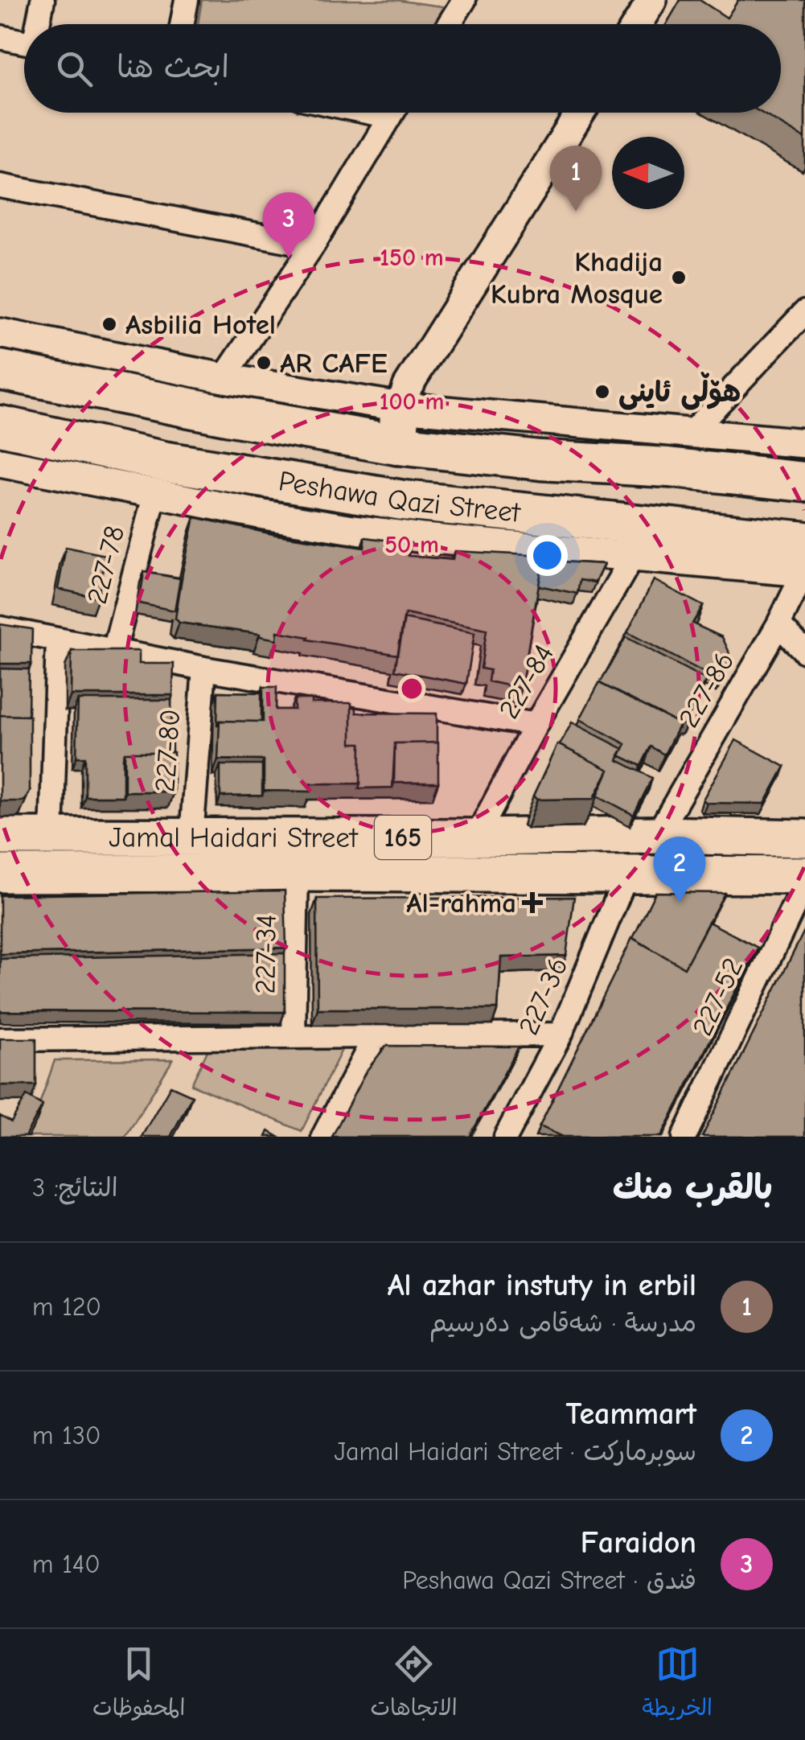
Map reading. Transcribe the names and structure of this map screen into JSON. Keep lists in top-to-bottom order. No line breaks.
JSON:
{"streets":{"highway":["Peshawa Qazi Street"],"main road":["Jamal Haidari Street","165"],"street":["227-78","227-84","227-86","227-80","227-34","227-36","227-52"]},"crossings":[["Peshawa Qazi Street","227-86"],["227-84","Jamal Haidari Street"],["227-86","Jamal Haidari Street"],["227-80","Jamal Haidari Street"],["Jamal Haidari Street","227-34"],["Jamal Haidari Street","227-36"]],"places":{"other":["Khadija Kubra Mosque","Asbilia Hotel","AR CAFE","هۆڵی ئاینی"],"health":["Al-rahma"]},"north":"left","page":{"search":"ابحث هنا","pins":["1","3","2"],"heading":["بالقرب منك","النتائج: 3"],"list":[{"mark":"1","name":"Al azhar instuty in erbil","note":"مدرسة · شەقامی دەرسیم","value":"120 m"},{"mark":"2","name":"Teammart","note":"سوبرماركت · Jamal Haidari Street","value":"130 m"},{"mark":"3","name":"Faraidon","note":"فندق · Peshawa Qazi Street","value":"140 m"}],"nav":["الخريطة","الاتجاهات","المحفوظات"]},"rings":["150 m","100 m","50 m"]}
